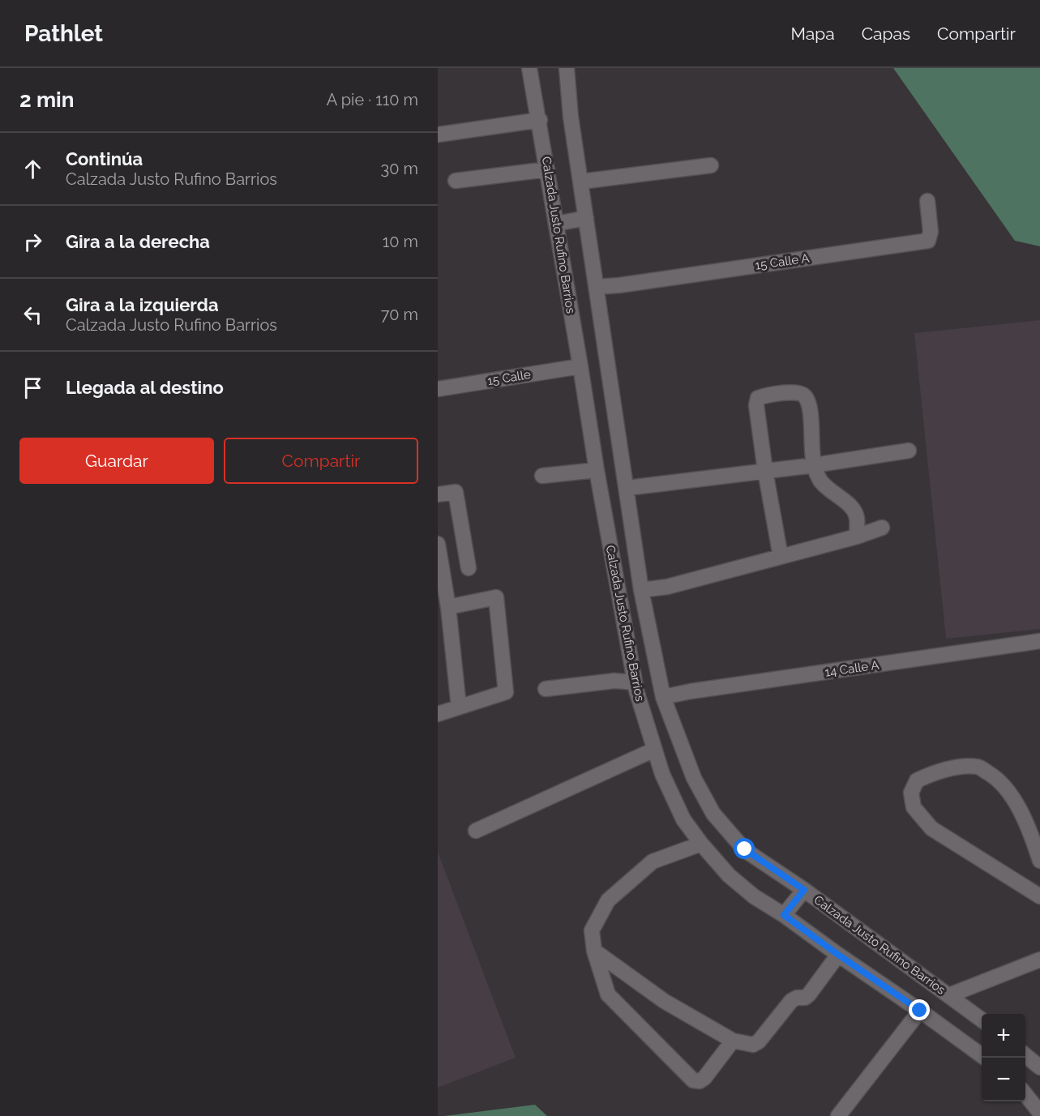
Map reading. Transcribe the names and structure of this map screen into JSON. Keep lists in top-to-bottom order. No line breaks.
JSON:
{"streets":{"street":["Calzada Justo Rufino Barrios","15 Calle A","15 Calle","14 Calle A"]},"crossings":[["Calzada Justo Rufino Barrios","15 Calle A"],["Calzada Justo Rufino Barrios","15 Calle"],["Calzada Justo Rufino Barrios","14 Calle A"]],"page":{"header":"Pathlet","nav":["Mapa","Capas","Compartir"],"heading":["2 min","A pie · 110 m"],"list":[["Continúa","Calzada Justo Rufino Barrios","30 m"],["Gira a la derecha","10 m"],["Gira a la izquierda","Calzada Justo Rufino Barrios","70 m"],"Llegada al destino"],"buttons":["Guardar","Compartir"],"map_buttons":["+","−"]}}
